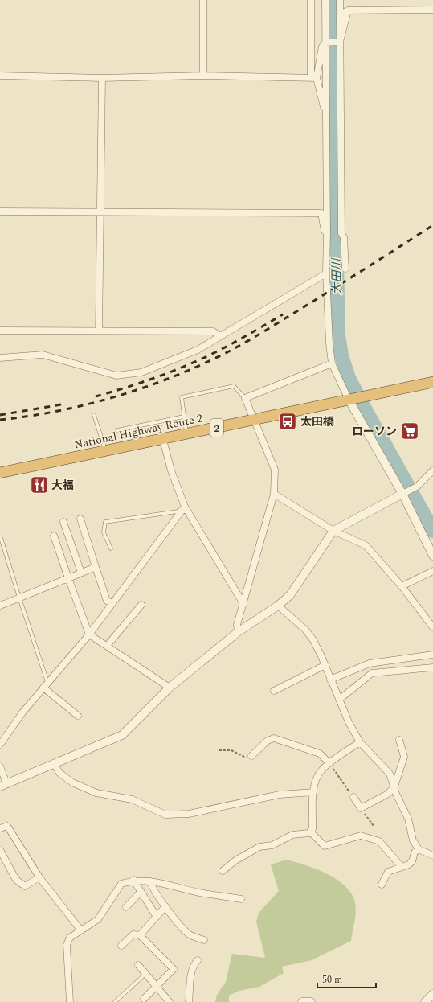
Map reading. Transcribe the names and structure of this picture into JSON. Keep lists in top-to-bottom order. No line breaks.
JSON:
{"streets":{"highway":["2","National Highway Route 2"]},"water":["大田川"],"places":{"bus stop":["太田橋"],"supermarket":["ローソン"],"restaurant":["大福"]},"scale_bar":"50 m"}
